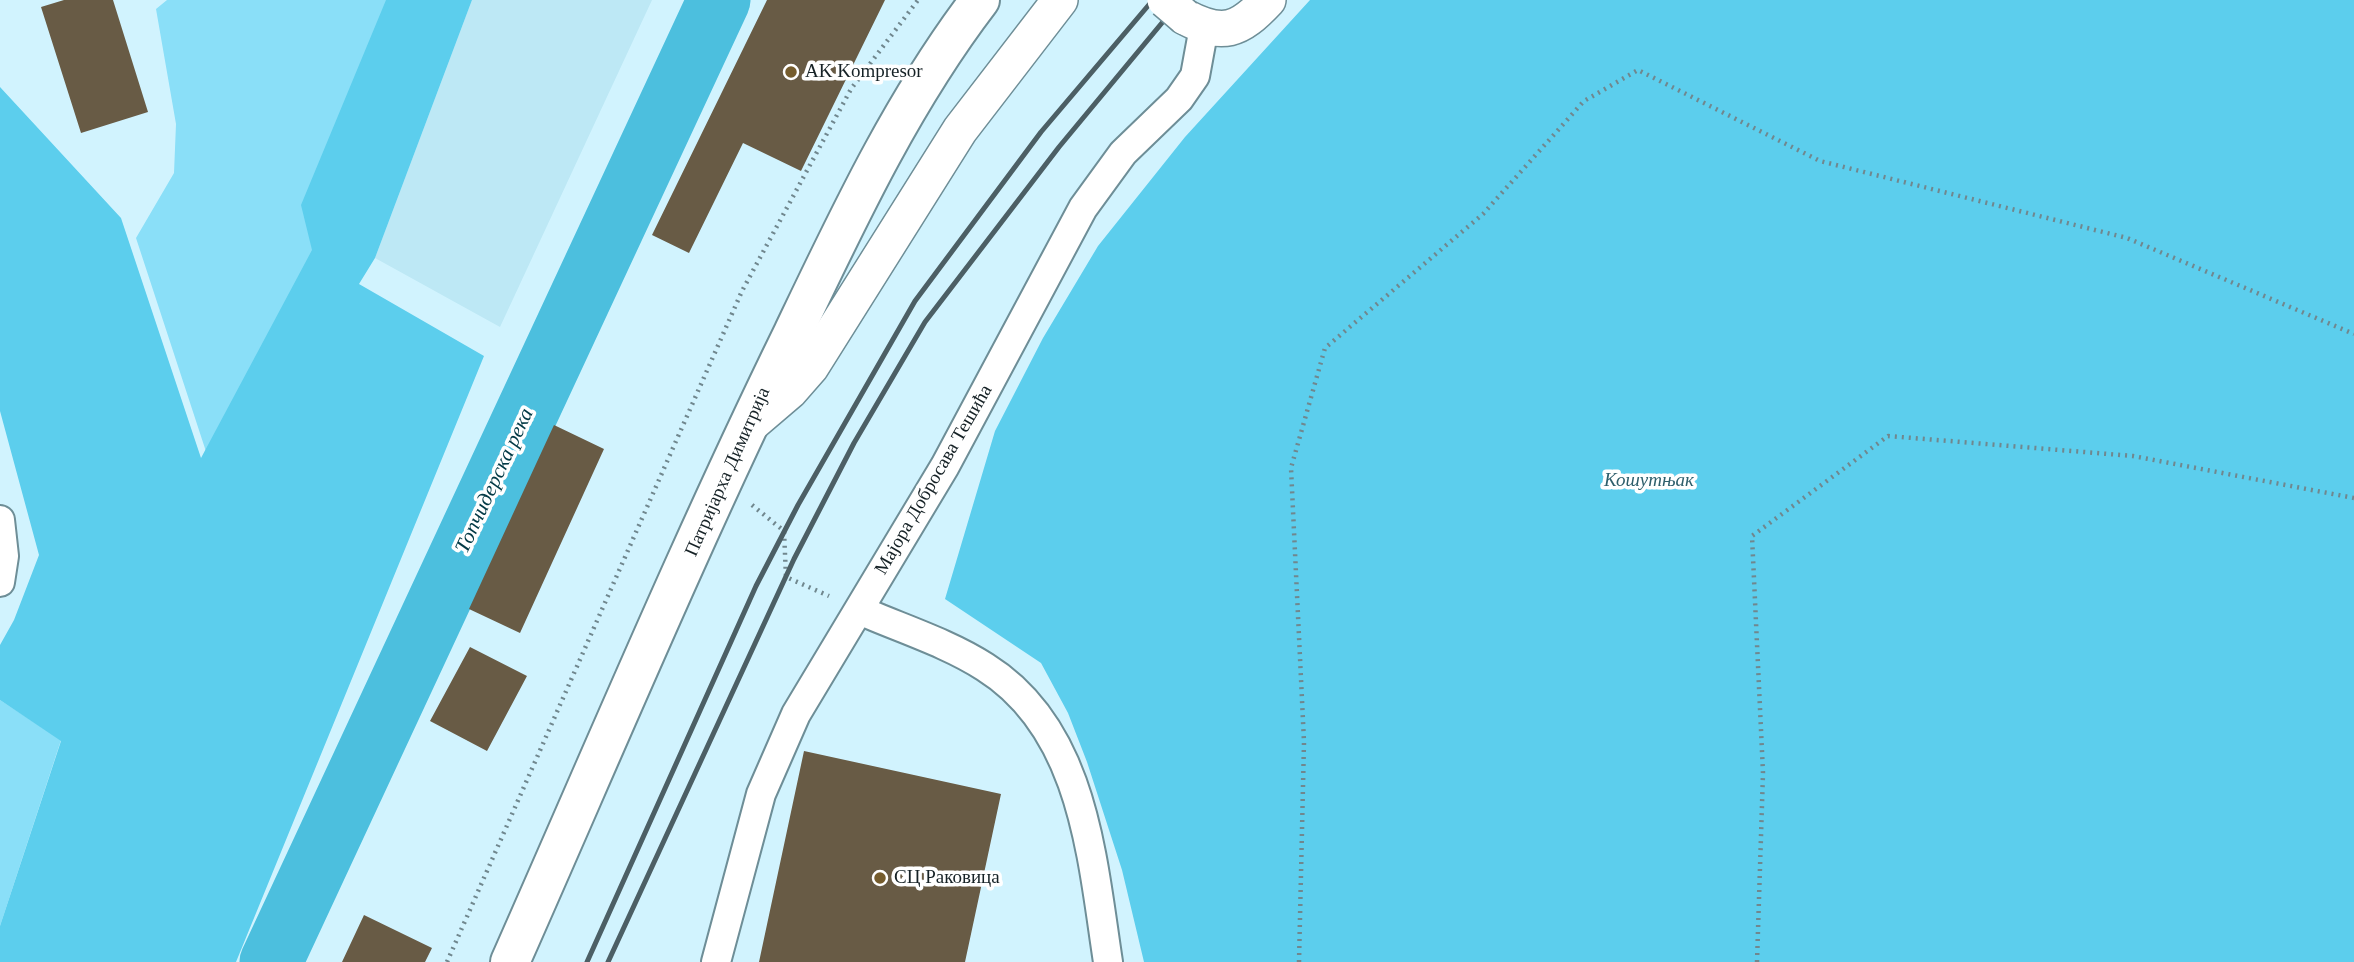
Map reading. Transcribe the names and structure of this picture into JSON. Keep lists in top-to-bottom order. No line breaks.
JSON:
{"streets":{"main road":["Патријарха Димитрија"],"street":["Мајора Добросава Тешића"]},"water":["Топчидерска река"],"parks":["Кошутњак"],"places":["AK Kompresor","СЦ Раковица"]}
